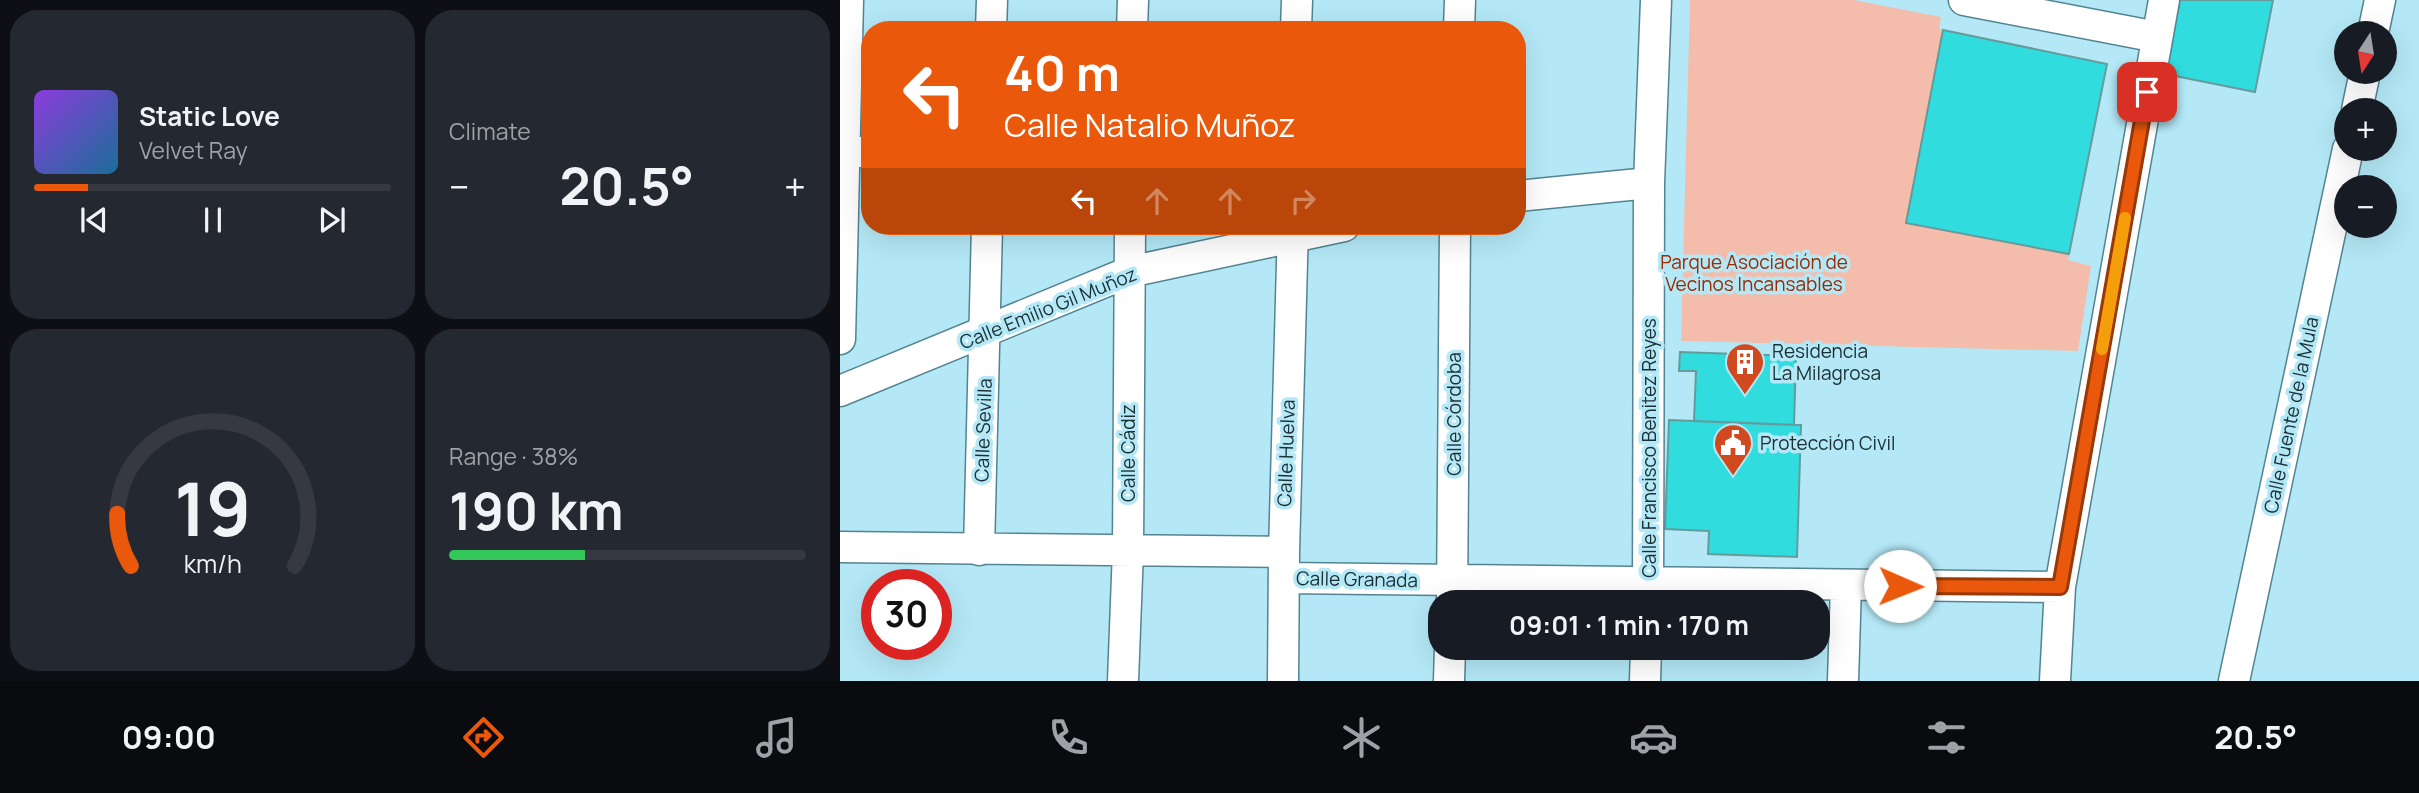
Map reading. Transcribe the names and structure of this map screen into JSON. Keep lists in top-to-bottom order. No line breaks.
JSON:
{"streets":{"street":["Calle Emilio Gil Muñoz","Calle Córdoba","Calle Fuente de la Mula","Calle Sevilla","Calle Francisco Benitez Reyes","Calle Cádiz","Calle Huelva","Calle Granada"]},"crossings":[["Calle Emilio Gil Muñoz","Calle Sevilla"],["Calle Emilio Gil Muñoz","Calle Cádiz"],["Calle Sevilla","Calle Granada"],["Calle Cádiz","Calle Granada"],["Calle Huelva","Calle Granada"]],"parks":["Parque Asociación de Vecinos Incansables"],"places":{"building":["Residencia La Milagrosa"],"public building":["Protección Civil"]},"north":"bottom","page":{"tile":["Climate",["Range · 38%","190 km"]],"map_buttons":["+","−"],"turn":["40 m","Calle Natalio Muñoz"],"song":["Static Love","Velvet Ray"],"heat":["−","20.5°","+"],"limit":"30","trip":"09:01 · 1 min · 170 m","tabs":["09:00","20.5°"],"gauge":["19","km/h"]}}
